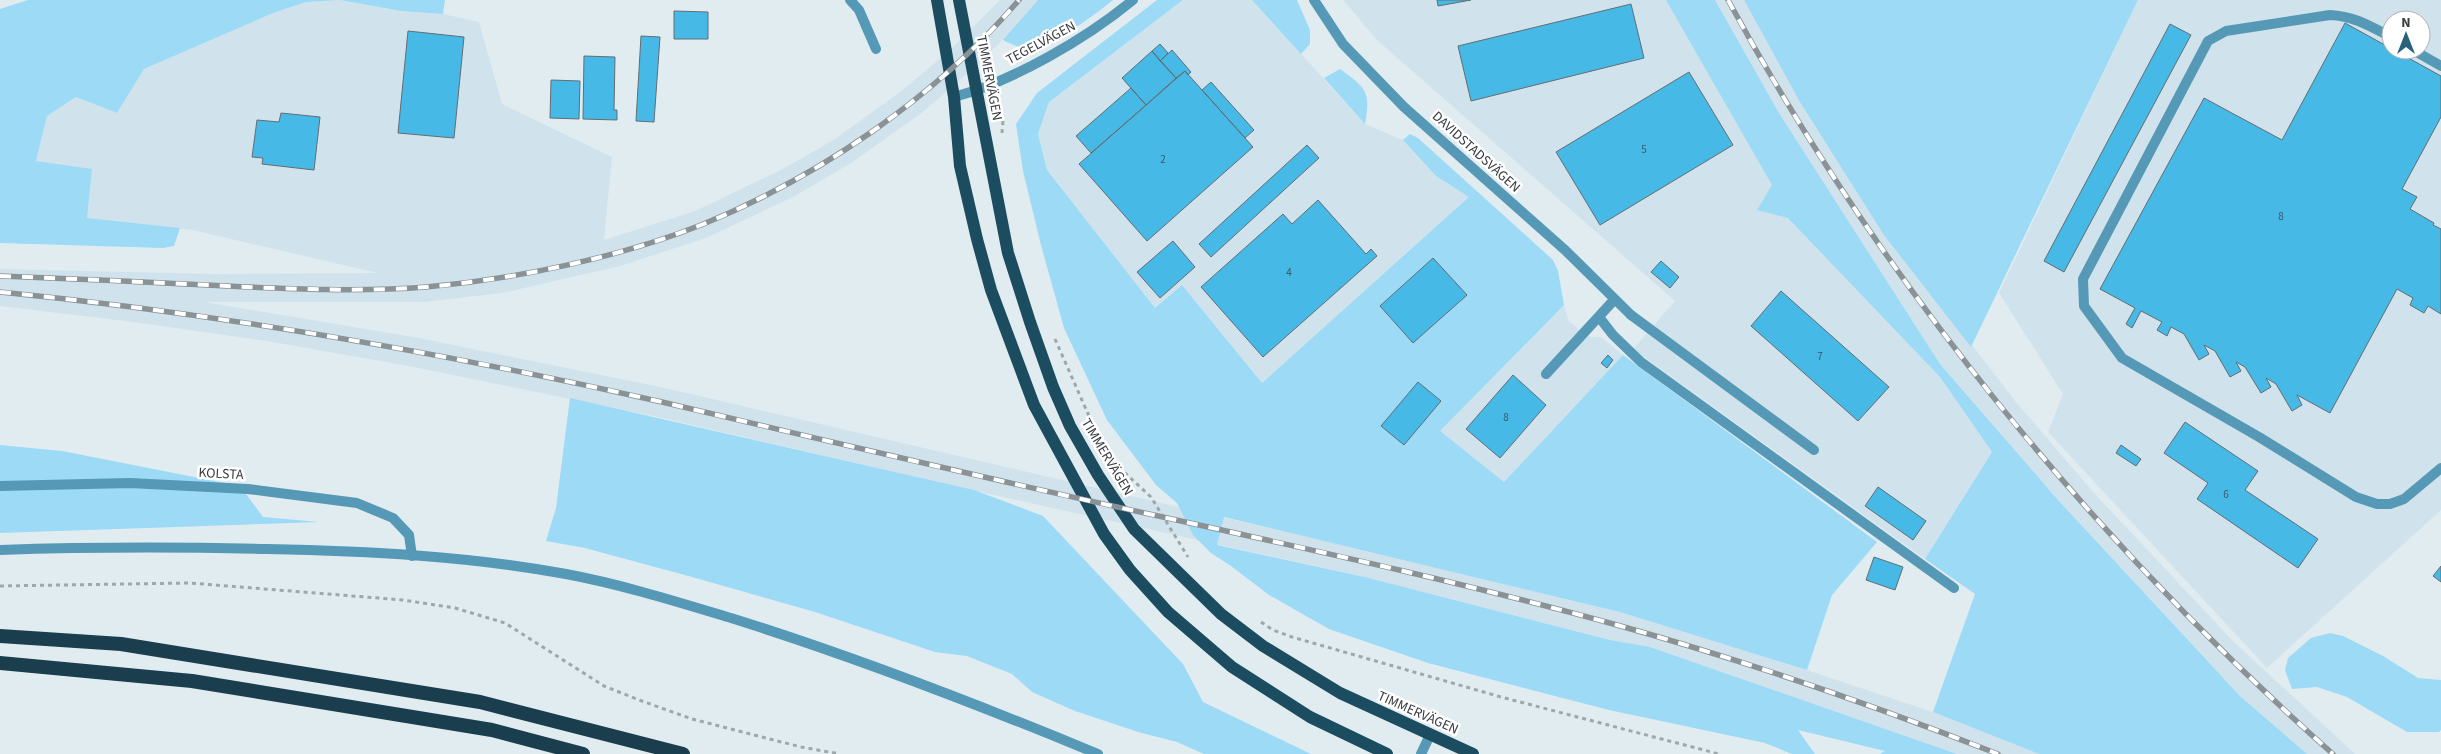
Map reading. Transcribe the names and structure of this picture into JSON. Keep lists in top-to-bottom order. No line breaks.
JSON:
{"streets":{"main road":["TIMMERVÄGEN"],"street":["TEGELVÄGEN","DAVIDSTADSVÄGEN","KOLSTA"]},"crossings":[["TEGELVÄGEN","TIMMERVÄGEN"]],"house_numbers":["5","2","8","4","7","8","6"],"north":"top"}
